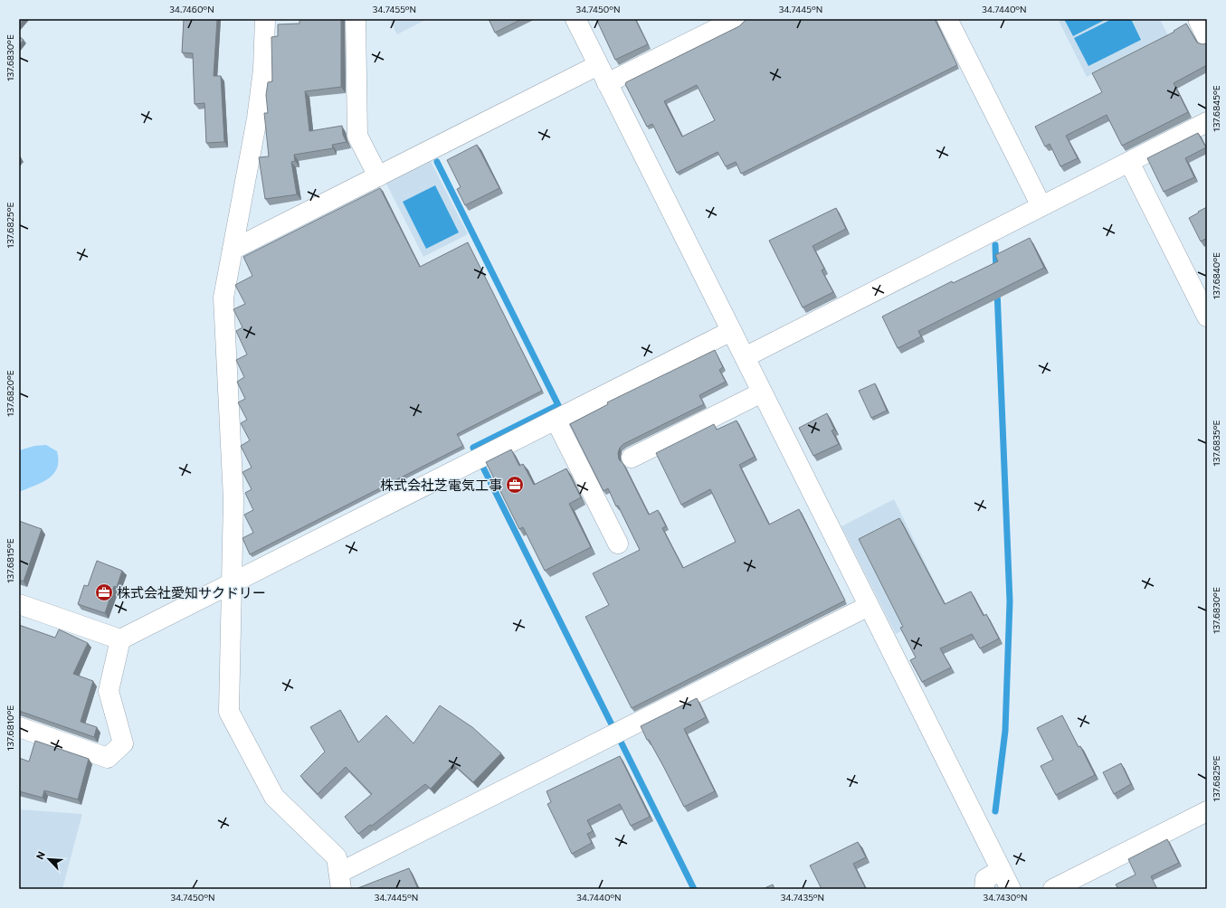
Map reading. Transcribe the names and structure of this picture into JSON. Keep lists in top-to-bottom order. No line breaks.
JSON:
{"places":{"office":["株式会社芝電気工事","株式会社愛知サクドリー"]},"north":"top left","coordinates":["34.7460°N","34.7455°N","34.7450°N","34.7445°N","34.7440°N","137.6830°E","137.6845°E","137.6825°E","137.6840°E","137.6820°E","137.6835°E","137.6815°E","137.6810°E","34.7435°N","34.7430°N"]}
